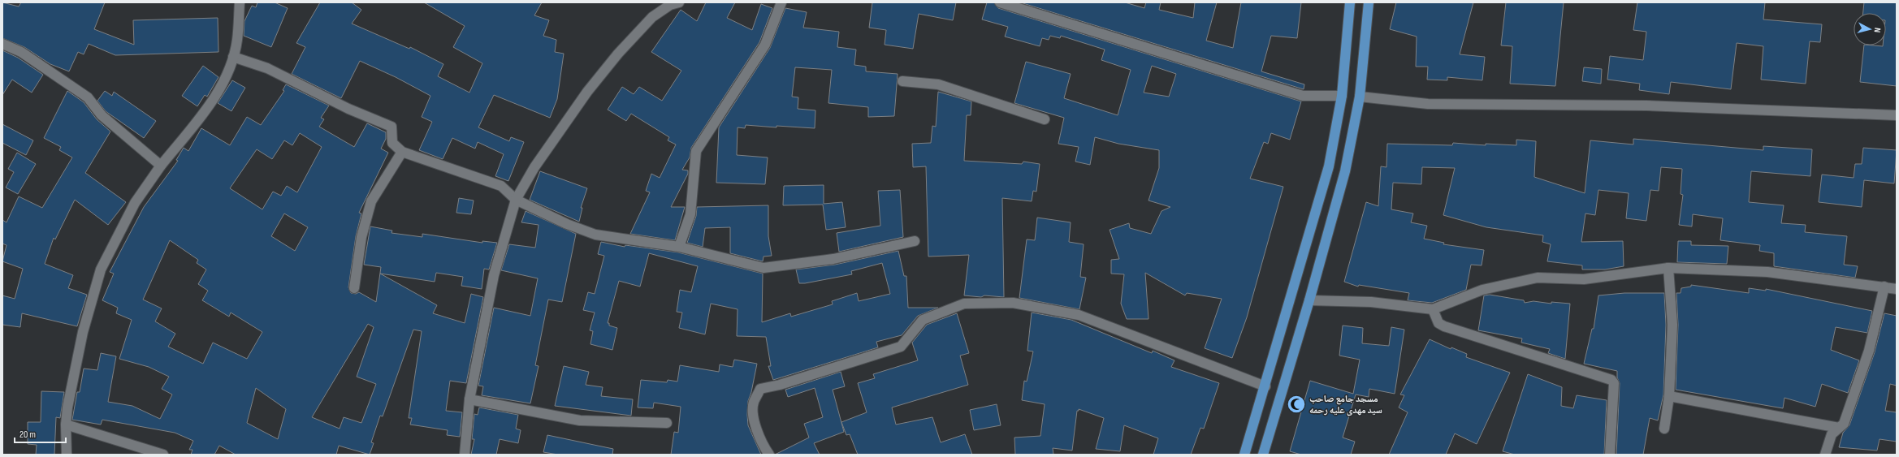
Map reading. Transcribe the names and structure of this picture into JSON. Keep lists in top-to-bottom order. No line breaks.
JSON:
{"places":{"mosque":["مسجد جامع صاحب سید مهدی علیه رحمه"]},"scale_bar":"20 m","north":"right"}
